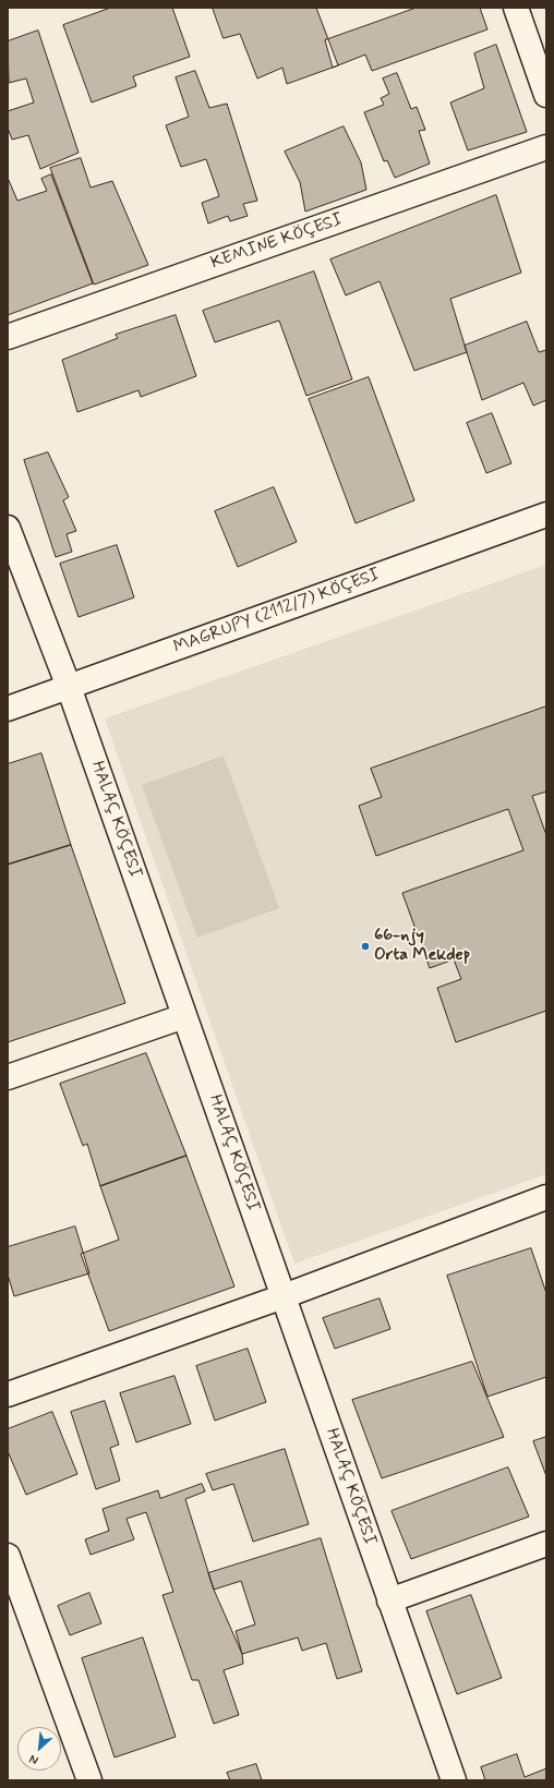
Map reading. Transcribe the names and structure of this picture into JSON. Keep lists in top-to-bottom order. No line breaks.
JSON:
{"streets":{"street":["KEMINE KÖÇESI","MAGRUPY (2112/7) KÖÇESI","HALAÇ KÖÇESI"]},"crossings":[["MAGRUPY (2112/7) KÖÇESI","HALAÇ KÖÇESI"]],"places":["66-njy Orta Mekdep"],"north":"bottom left"}
